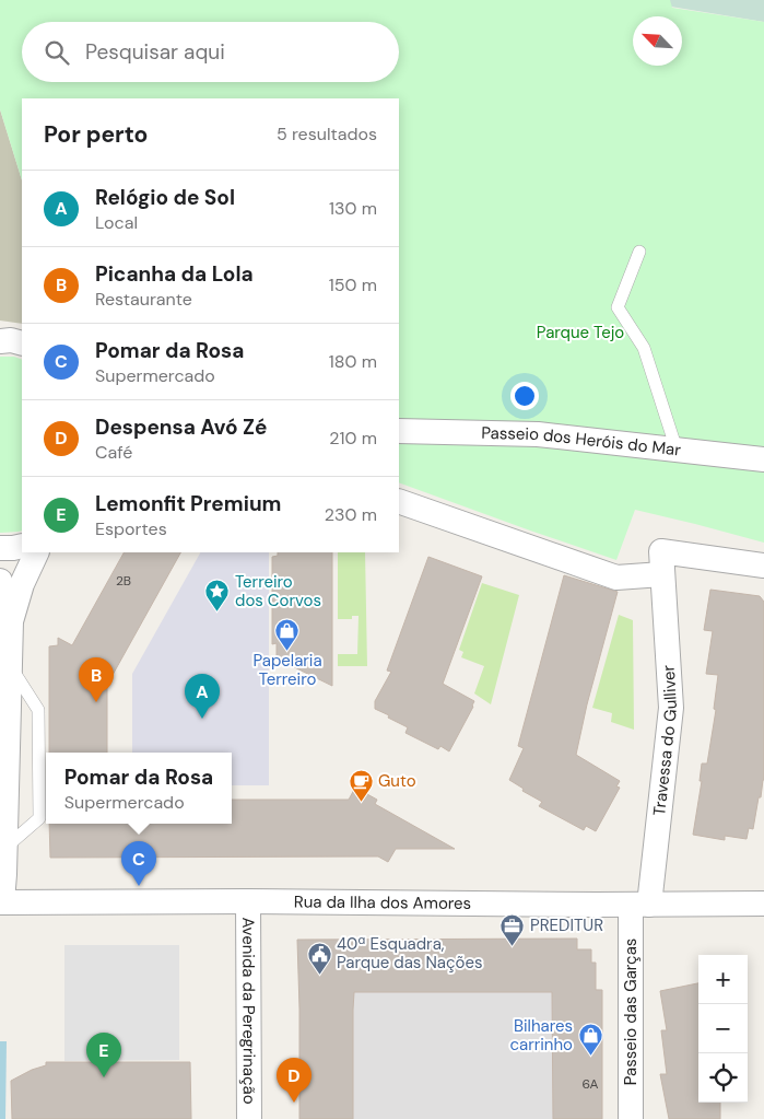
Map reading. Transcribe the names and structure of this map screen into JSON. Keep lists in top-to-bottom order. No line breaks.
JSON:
{"streets":{"street":["Passeio dos Heróis do Mar","Travessa do Gulliver","Rua da Ilha dos Amores","Avenida da Peregrinação","Passeio das Garças"]},"crossings":[["Travessa do Gulliver","Rua da Ilha dos Amores"],["Travessa do Gulliver","Passeio das Garças"],["Rua da Ilha dos Amores","Avenida da Peregrinação"],["Rua da Ilha dos Amores","Passeio das Garças"]],"parks":["Parque Tejo"],"places":{"place":["Terreiro dos Corvos"],"shop":["Papelaria Terreiro","Bilhares carrinho"],"cafe":["Guto"],"office":["PREDITUR"],"public building":["40ª Esquadra, Parque das Nações"]},"house_numbers":["2B","6A"],"north":"top left","page":{"search":"Pesquisar aqui","heading":["Por perto","5 resultados"],"list":[{"mark":"A","name":"Relógio de Sol","note":"Local","value":"130 m"},{"mark":"B","name":"Picanha da Lola","note":"Restaurante","value":"150 m"},{"mark":"C","name":"Pomar da Rosa","note":"Supermercado","value":"180 m"},{"mark":"D","name":"Despensa Avó Zé","note":"Café","value":"210 m"},{"mark":"E","name":"Lemonfit Premium","note":"Esportes","value":"230 m"}],"pins":["B","A","C","E","D"],"popup":["Pomar da Rosa","Supermercado"],"map_buttons":["+","−"]}}
